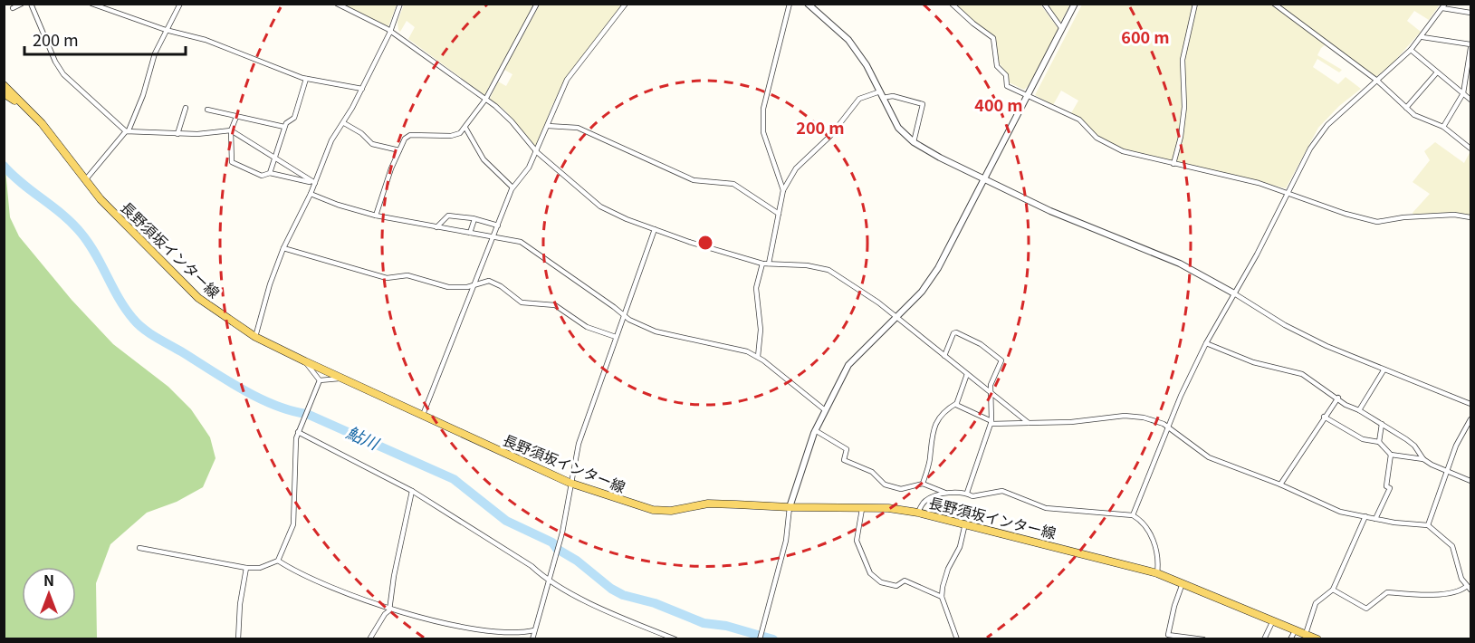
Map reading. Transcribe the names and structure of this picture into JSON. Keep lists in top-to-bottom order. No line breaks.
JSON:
{"streets":{"main road":["長野須坂インター線"]},"water":["鮎川"],"scale_bar":"200 m","north":"top","rings":["600 m","400 m","200 m"]}
